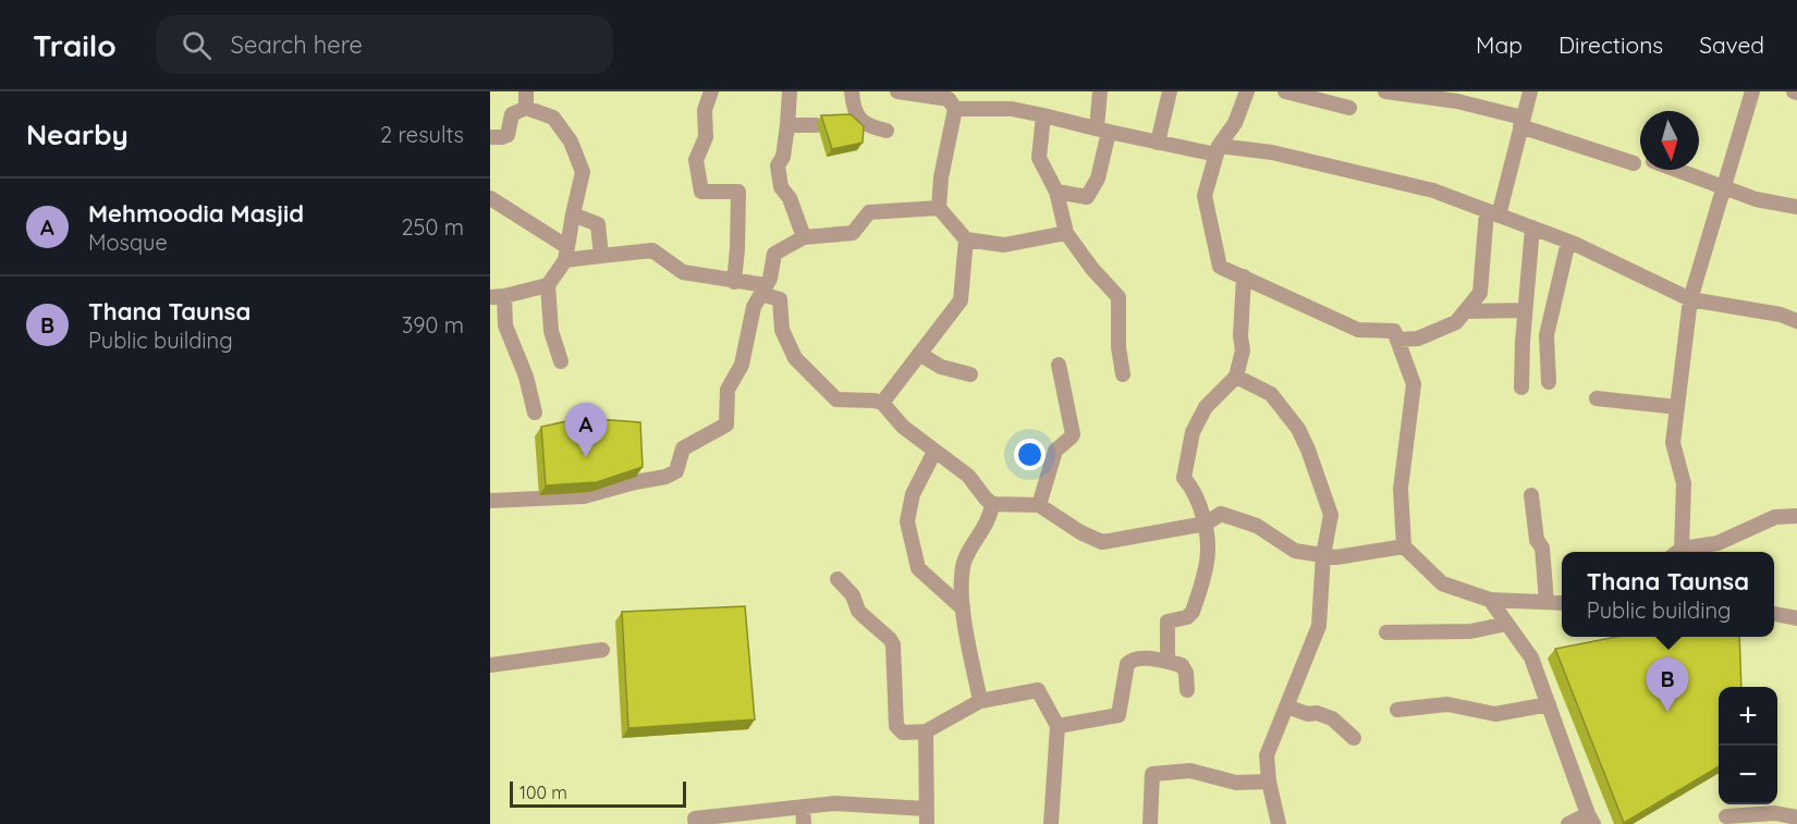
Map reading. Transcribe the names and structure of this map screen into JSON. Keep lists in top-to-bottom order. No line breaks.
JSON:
{"scale_bar":"100 m","north":"bottom","page":{"header":"Trailo","search":"Search here","nav":["Map","Directions","Saved"],"heading":["Nearby","2 results"],"list":[{"mark":"A","name":"Mehmoodia Masjid","note":"Mosque","value":"250 m"},{"mark":"B","name":"Thana Taunsa","note":"Public building","value":"390 m"}],"pins":["A","B"],"popup":["Thana Taunsa","Public building"],"map_buttons":["+","−"],"scale":"100 m"}}
